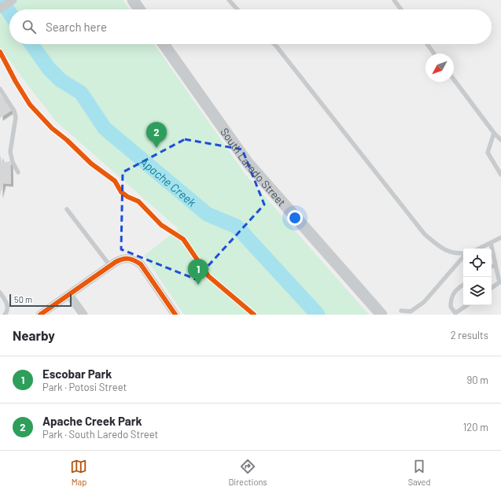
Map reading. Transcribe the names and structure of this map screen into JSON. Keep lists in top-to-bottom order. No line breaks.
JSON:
{"streets":{"main road":["South Laredo Street"]},"water":["Apache Creek"],"scale_bar":"50 m","north":"bottom left","page":{"search":"Search here","pins":["2","1"],"scale":"50 m","heading":["Nearby","2 results"],"list":[{"mark":"1","name":"Escobar Park","note":"Park · Potosi Street","value":"90 m"},{"mark":"2","name":"Apache Creek Park","note":"Park · South Laredo Street","value":"120 m"}],"nav":["Map","Directions","Saved"]}}
